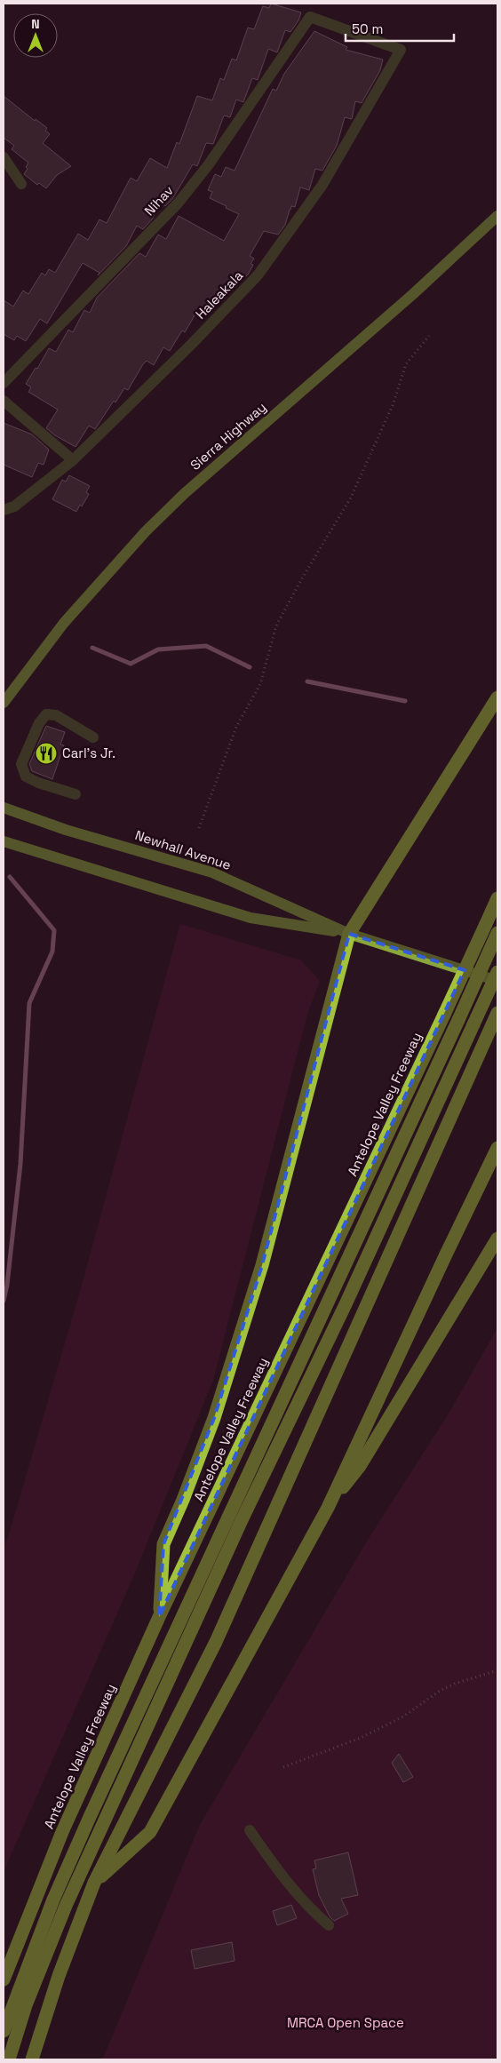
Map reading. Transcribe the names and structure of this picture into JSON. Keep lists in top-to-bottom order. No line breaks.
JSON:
{"streets":{"highway":["Antelope Valley Freeway"],"main road":["Sierra Highway","Newhall Avenue"],"street":["Nihav","Haleakala"]},"crossings":[["Nihav","Haleakala"]],"parks":["MRCA Open Space"],"places":{"restaurant":["Carl's Jr."]},"scale_bar":"50 m","north":"top"}
